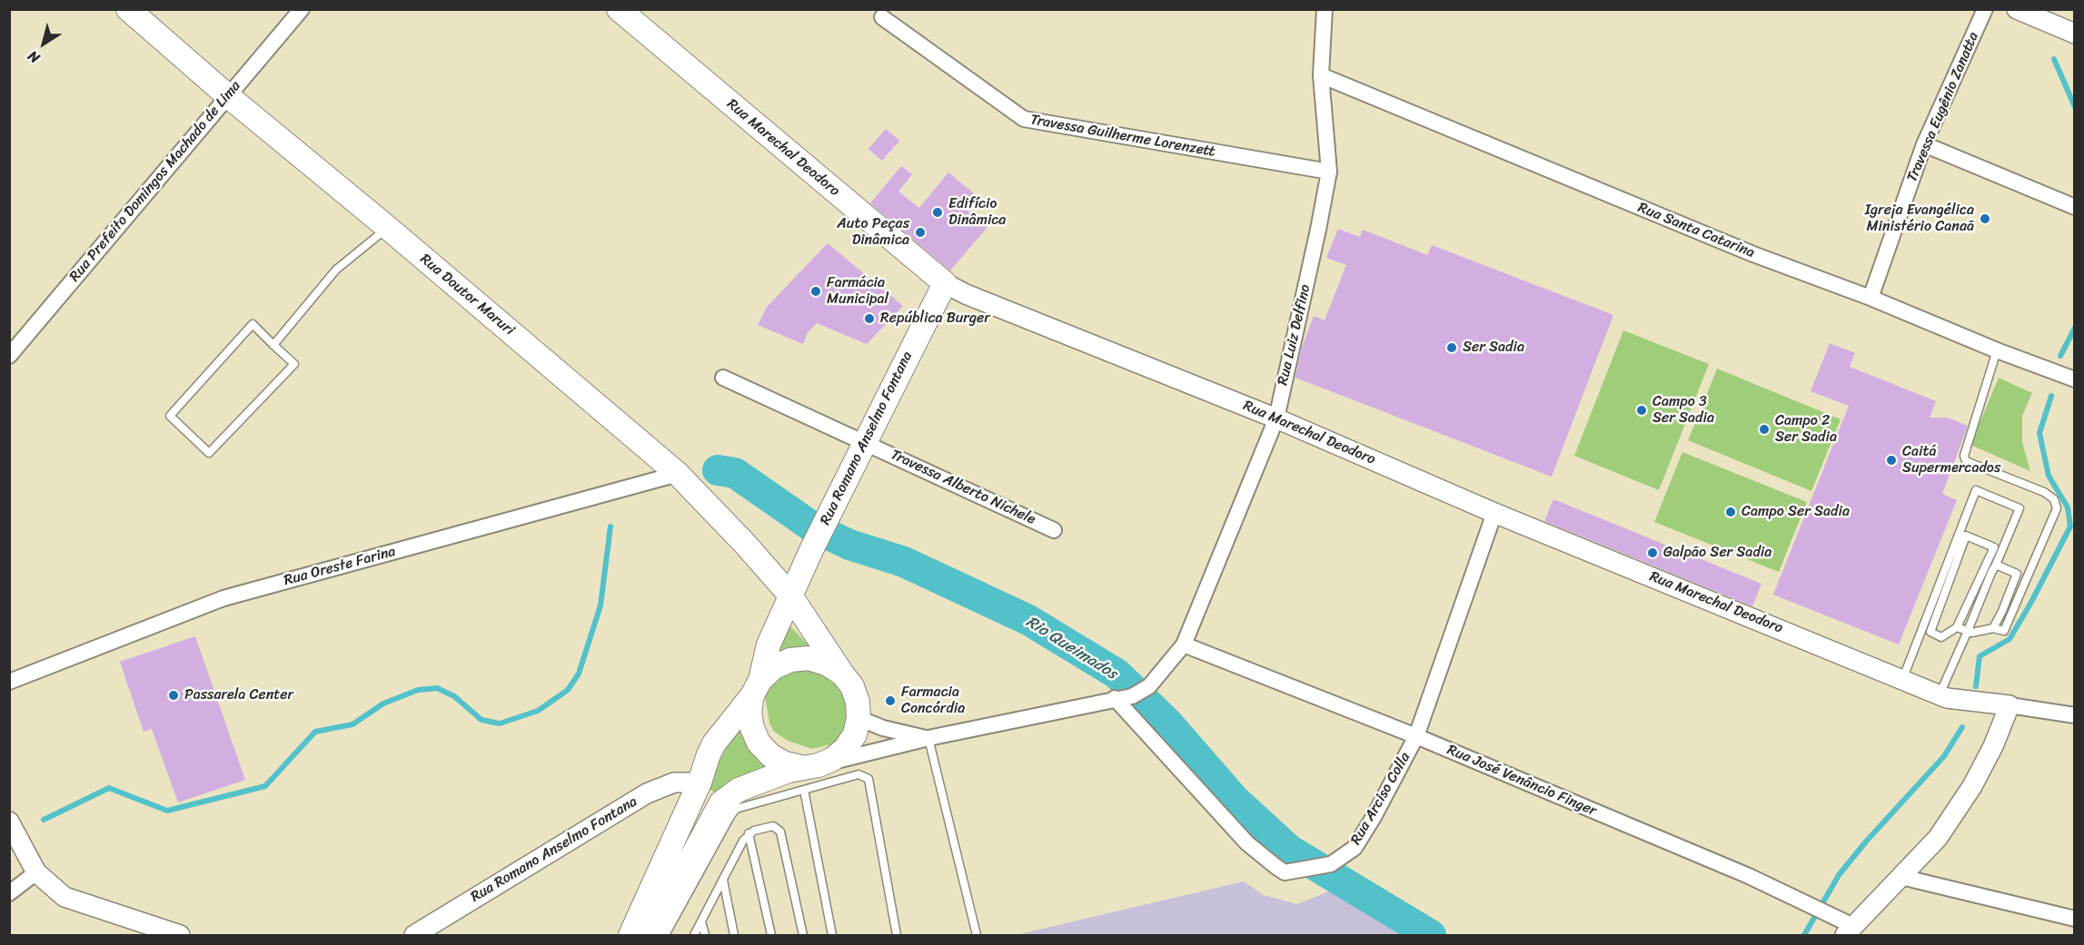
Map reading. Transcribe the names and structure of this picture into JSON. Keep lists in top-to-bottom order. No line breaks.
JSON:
{"streets":{"main road":["Rua Marechal Deodoro","Rua Doutor Maruri","Rua Romano Anselmo Fontana"],"street":["Travessa Eugênio Zanatta","Travessa Guilherme Lorenzett","Rua Prefeito Domingos Machado de Lima","Rua Santa Catarina","Rua Luiz Delfino","Travessa Alberto Nichele","Rua Oreste Farina","Rua José Venâncio Finger","Rua Arciso Colla"]},"crossings":[["Travessa Eugênio Zanatta","Rua Santa Catarina"],["Travessa Guilherme Lorenzett","Rua Luiz Delfino"],["Rua Marechal Deodoro","Rua Luiz Delfino"],["Rua Marechal Deodoro","Rua Romano Anselmo Fontana"],["Rua Marechal Deodoro","Rua Arciso Colla"],["Rua Prefeito Domingos Machado de Lima","Rua Doutor Maruri"],["Rua Santa Catarina","Rua Luiz Delfino"],["Rua Doutor Maruri","Rua Romano Anselmo Fontana"],["Rua Doutor Maruri","Rua Oreste Farina"],["Rua Luiz Delfino","Rua José Venâncio Finger"],["Rua Luiz Delfino","Rua Arciso Colla"],["Rua Romano Anselmo Fontana","Travessa Alberto Nichele"],["Rua José Venâncio Finger","Rua Arciso Colla"]],"water":["Rio Queimados"],"places":["Edifício Dinâmica","Igreja Evangélica Ministério Canaã","Auto Peças Dinâmica","Farmácia Municipal","República Burger","Ser Sadia","Campo 3 Ser Sadia","Campo 2 Ser Sadia","Caitá Supermercados","Campo Ser Sadia","Galpão Ser Sadia","Passarela Center","Farmacia Concórdia"],"north":"bottom left"}
